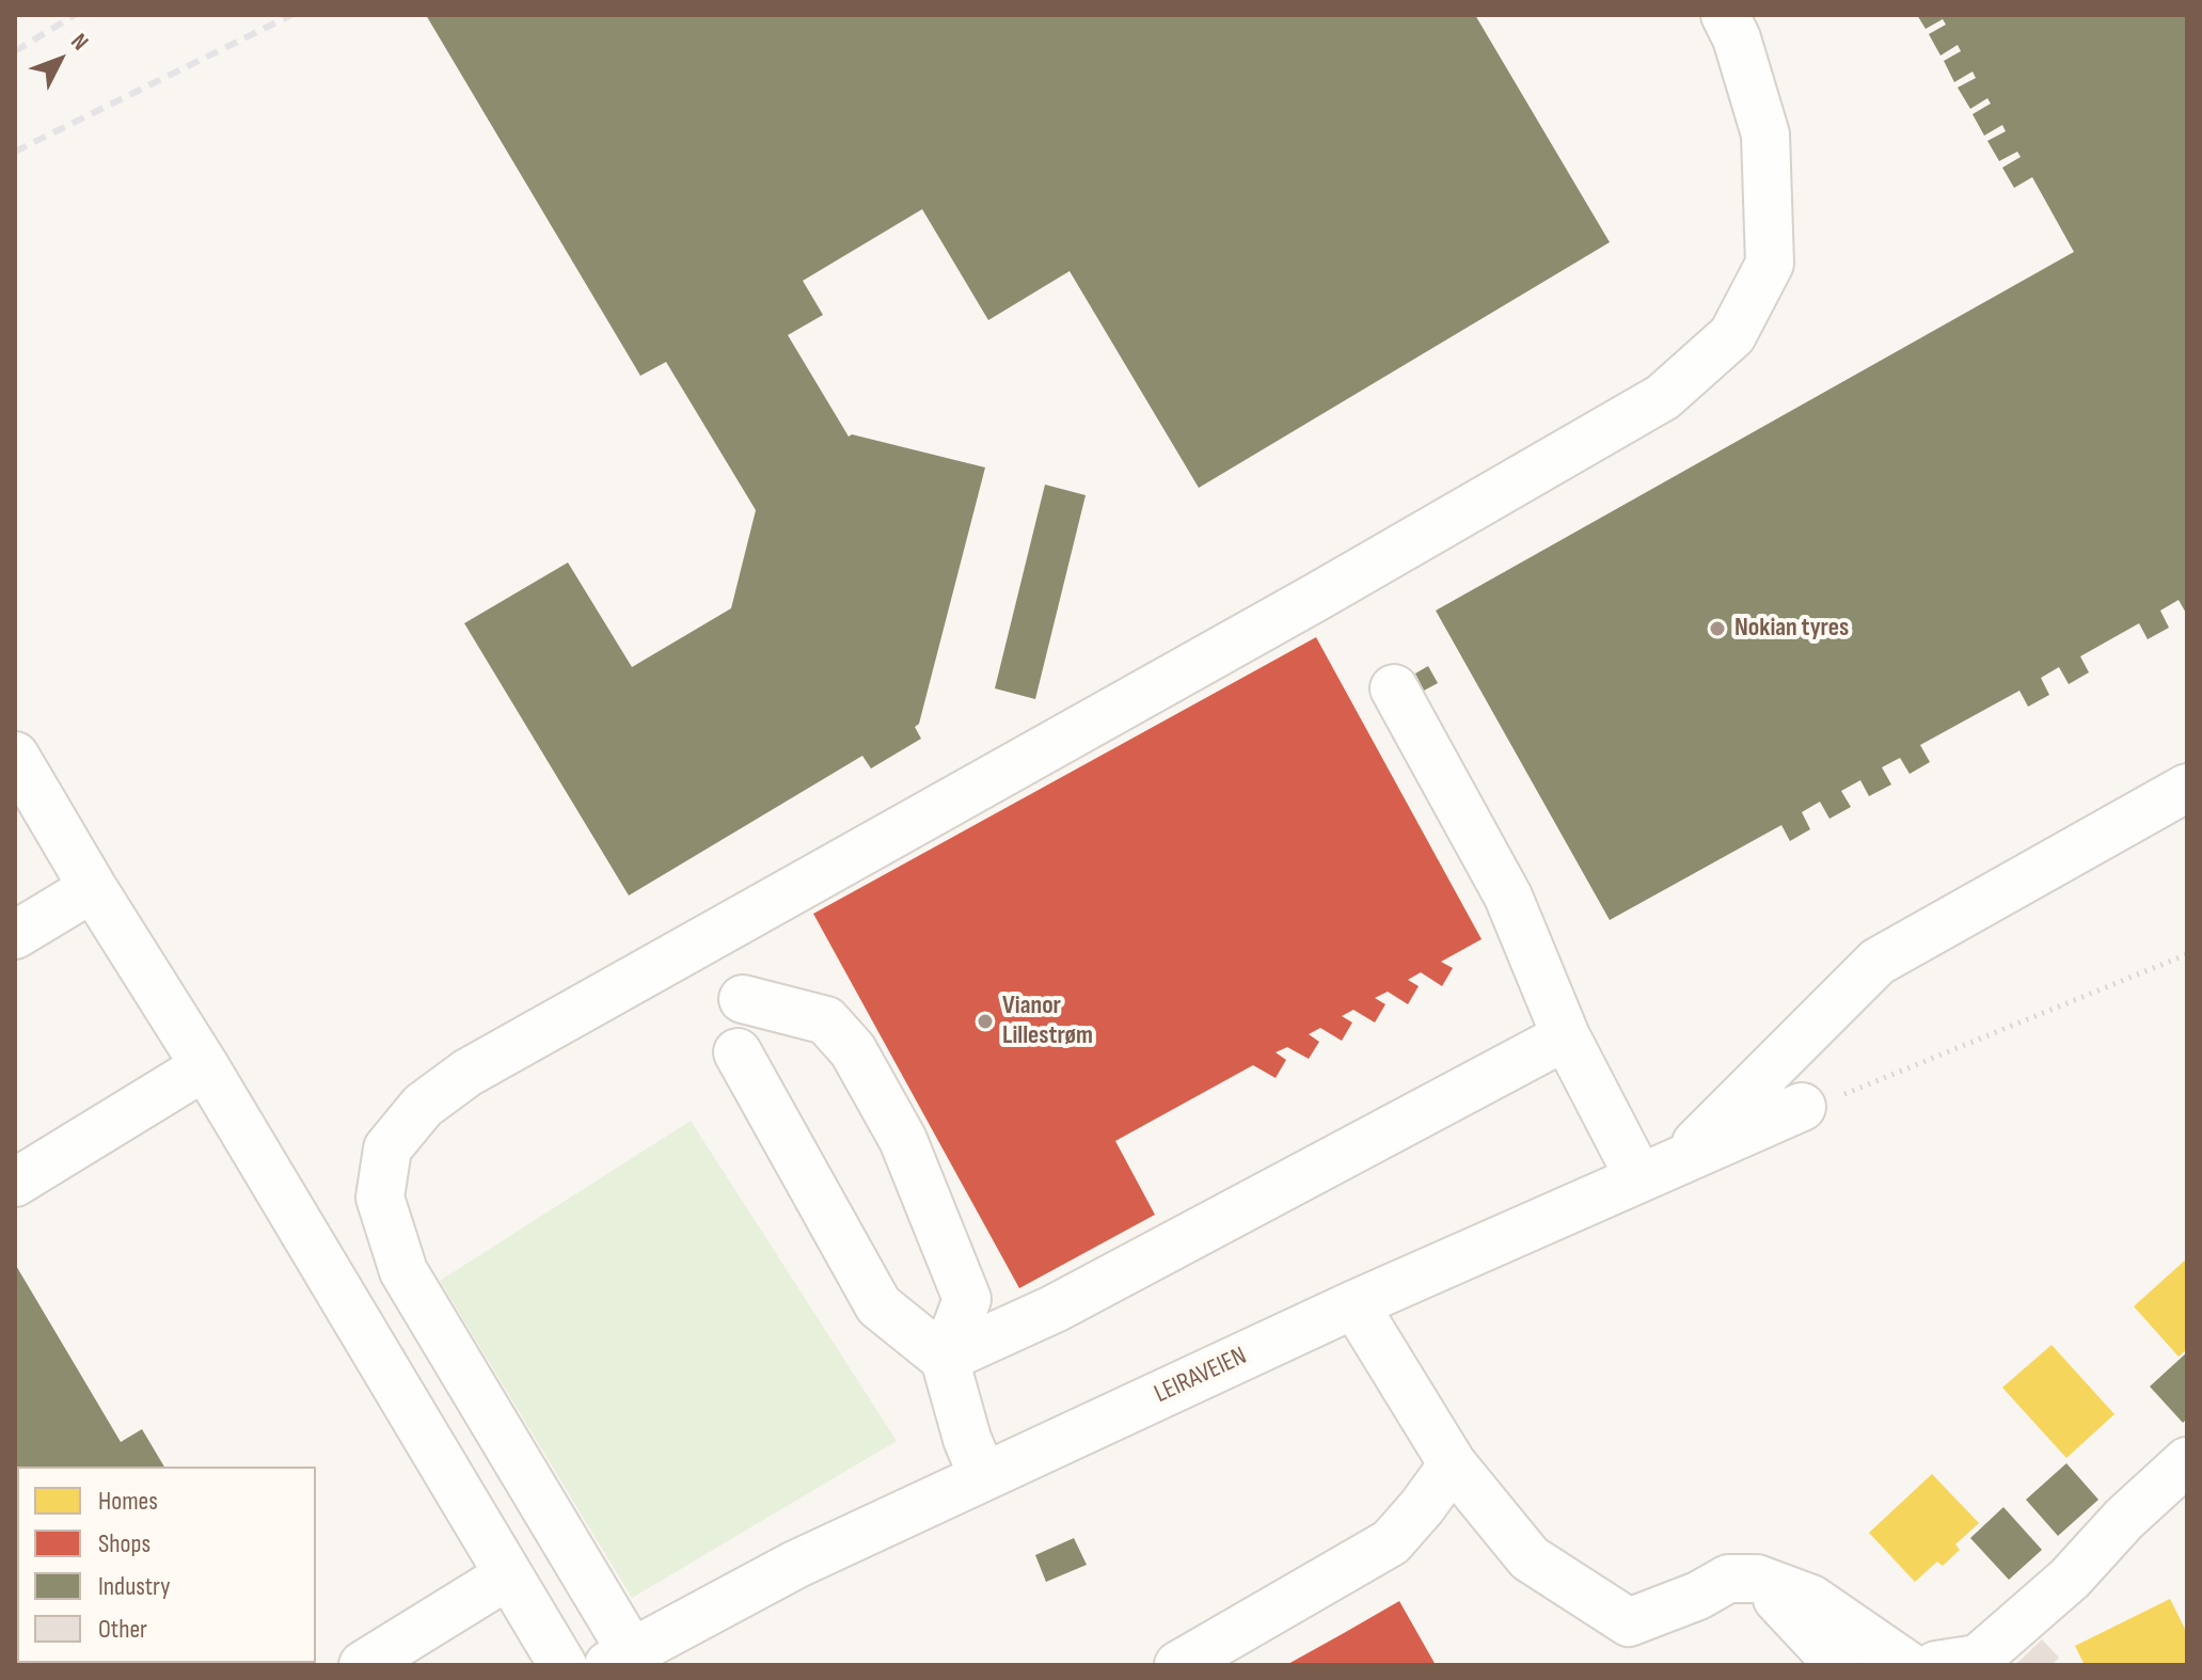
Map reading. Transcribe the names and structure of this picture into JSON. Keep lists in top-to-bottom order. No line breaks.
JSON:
{"streets":{"street":["LEIRAVEIEN"]},"places":["Nokian tyres","Vianor Lillestrøm"],"legend":["Homes","Shops","Industry","Other"],"north":"top right"}
